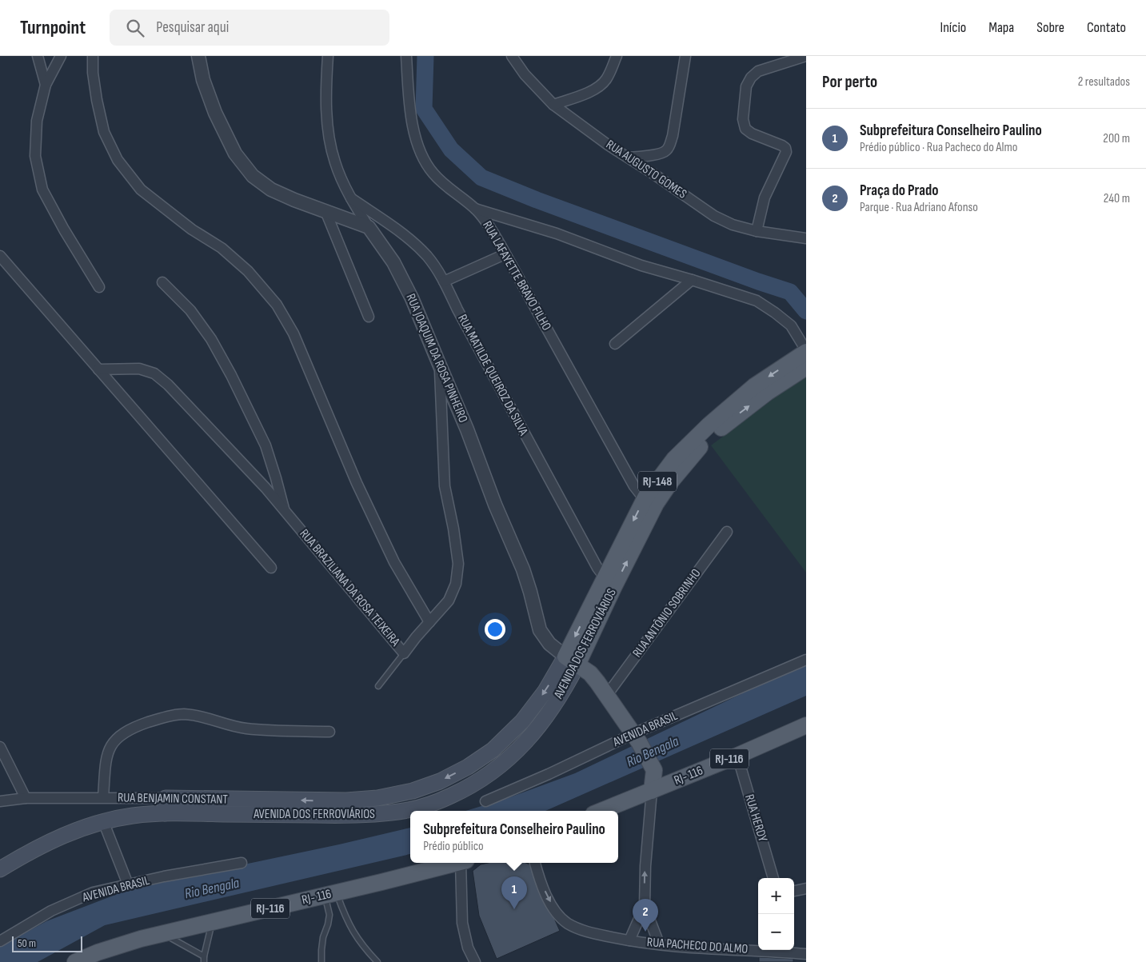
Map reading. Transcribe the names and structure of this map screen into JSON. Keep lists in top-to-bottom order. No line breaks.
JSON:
{"streets":{"main road":["RJ-148","AVENIDA DOS FERROVIÁRIOS","RJ-116","RJ- 116","RUA BENJAMIN CONSTANT"],"street":["RUA AUGUSTO GOMES","RUA LAFAYETTE BRAVO FILHO","RUA JOAQUIM DA ROSA PINHEIRO","RUA MATILDE QUEIROZ DA SILVA","RUA BRAZILIANA DA ROSA TEIXEIRA","RUA ANTÔNIO SOBRINHO","AVENIDA BRASIL","RUA HERDY","RUA PACHECO DO ALMO"]},"crossings":[["RUA LAFAYETTE BRAVO FILHO","RJ-148"],["RUA JOAQUIM DA ROSA PINHEIRO","RUA MATILDE QUEIROZ DA SILVA"],["RUA JOAQUIM DA ROSA PINHEIRO","RUA BRAZILIANA DA ROSA TEIXEIRA"],["RUA JOAQUIM DA ROSA PINHEIRO","AVENIDA DOS FERROVIÁRIOS"],["RUA JOAQUIM DA ROSA PINHEIRO","RUA BENJAMIN CONSTANT"],["RUA MATILDE QUEIROZ DA SILVA","RJ-148"],["RUA MATILDE QUEIROZ DA SILVA","AVENIDA DOS FERROVIÁRIOS"],["RJ-148","AVENIDA DOS FERROVIÁRIOS"],["AVENIDA DOS FERROVIÁRIOS","RUA BENJAMIN CONSTANT"],["RJ- 116","RUA HERDY"]],"one_way":["RUA BENJAMIN CONSTANT","RUA PACHECO DO ALMO"],"water":["Rio Bengala"],"scale_bar":"50 m","page":{"header":"Turnpoint","search":"Pesquisar aqui","nav":["Início","Mapa","Sobre","Contato"],"heading":["Por perto","2 resultados"],"list":[{"mark":"1","name":"Subprefeitura Conselheiro Paulino","note":"Prédio público · Rua Pacheco do Almo","value":"200 m"},{"mark":"2","name":"Praça do Prado","note":"Parque · Rua Adriano Afonso","value":"240 m"}],"popup":["Subprefeitura Conselheiro Paulino","Prédio público"],"pins":["1","2"],"map_buttons":["+","−"],"scale":"50 m"}}
